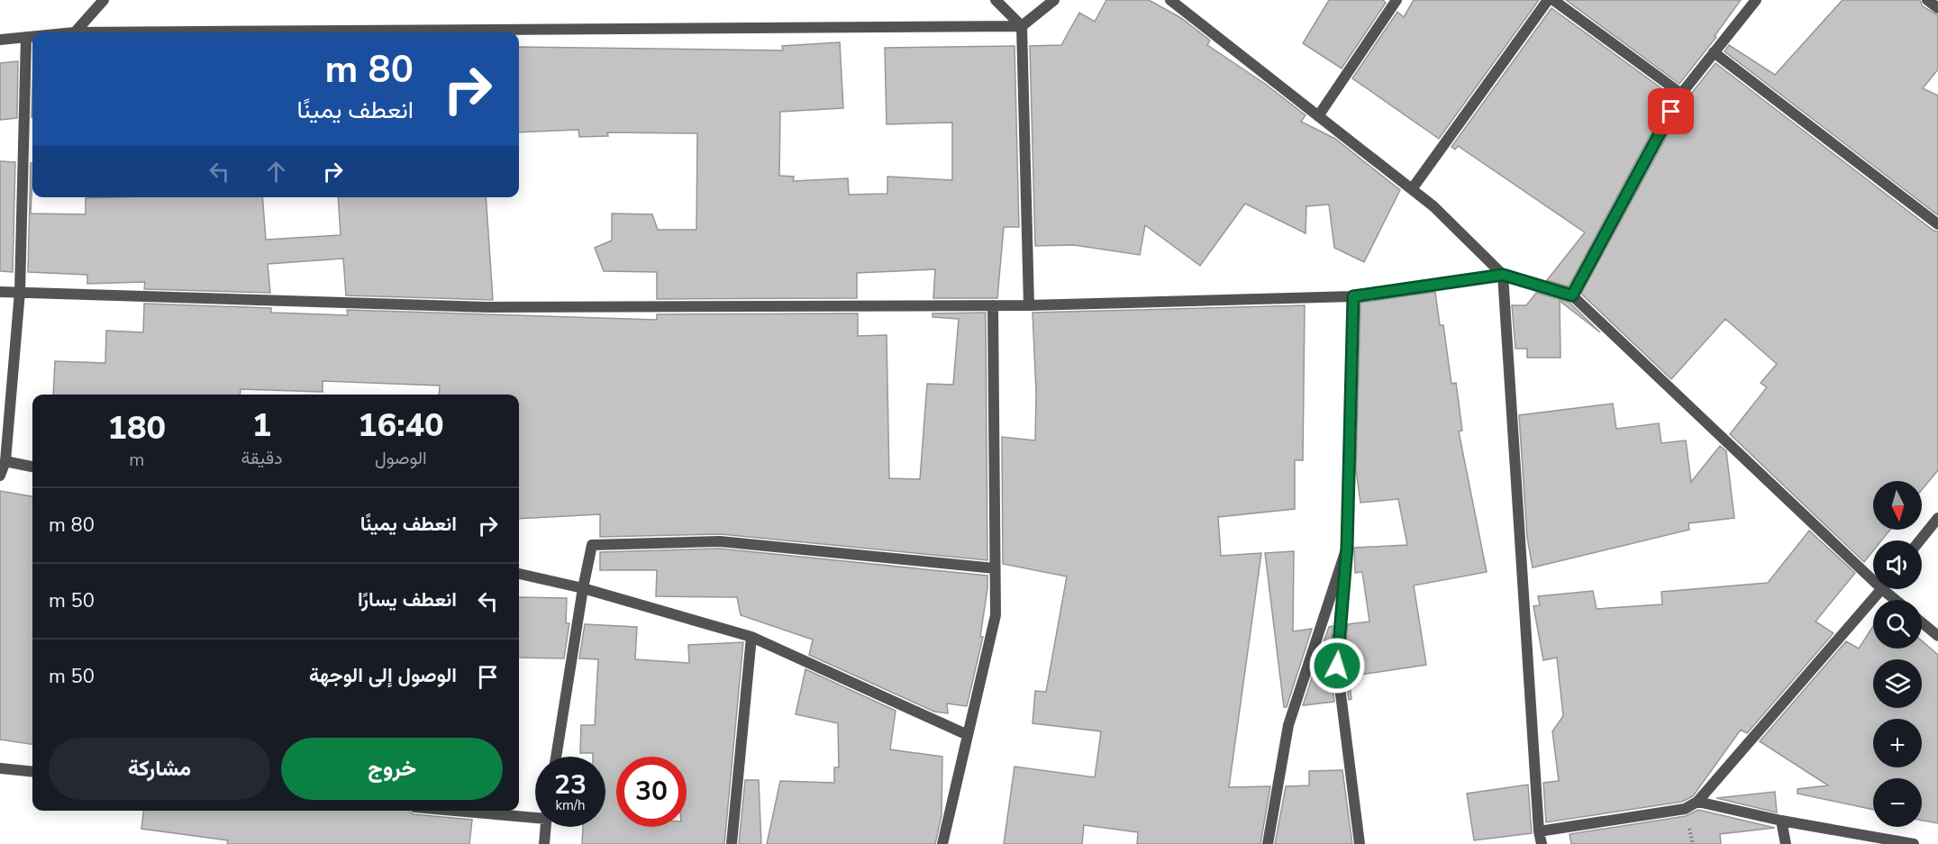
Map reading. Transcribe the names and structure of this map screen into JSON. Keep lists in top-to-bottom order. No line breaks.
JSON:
{"north":"bottom","page":{"turn":["80 m","انعطف يمينًا"],"eta":["16:40","الوصول","1","دقيقة","180","m"],"map_buttons":["+","−"],"list":[{"name":"انعطف يمينًا","value":"80 m"},{"name":"انعطف يسارًا","value":"50 m"},{"name":"الوصول إلى الوجهة","value":"50 m"}],"buttons":["خروج","مشاركة"],"speed":"23 km/h","limit":"30"}}
